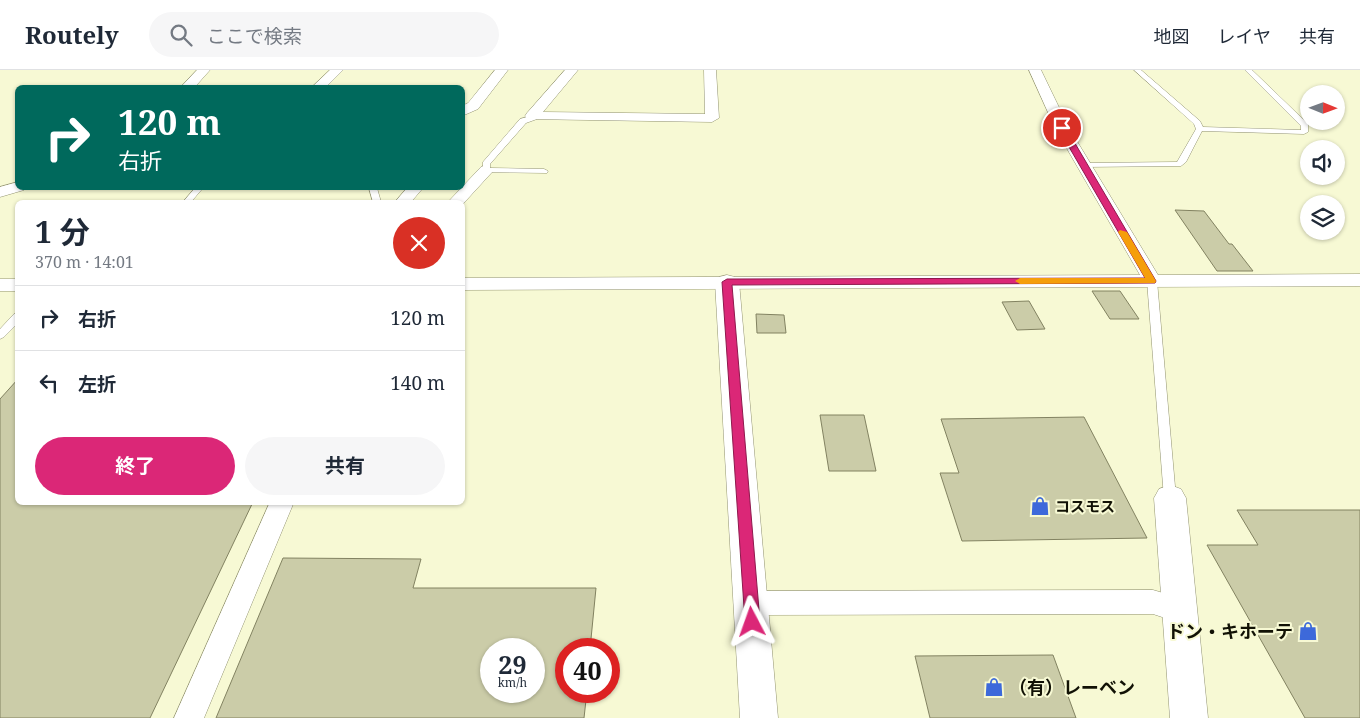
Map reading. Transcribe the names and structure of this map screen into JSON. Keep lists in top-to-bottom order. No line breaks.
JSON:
{"places":{"shop":["コスモス","ドン・キホーテ","（有）レーベン"]},"north":"right","page":{"header":"Routely","search":"ここで検索","nav":["地図","レイヤ","共有"],"turn":["120 m","右折"],"heading":["1 分","370 m · 14:01"],"list":[{"name":"右折","value":"120 m"},{"name":"左折","value":"140 m"}],"buttons":["終了","共有"],"speed":"29 km/h","limit":"40"}}
